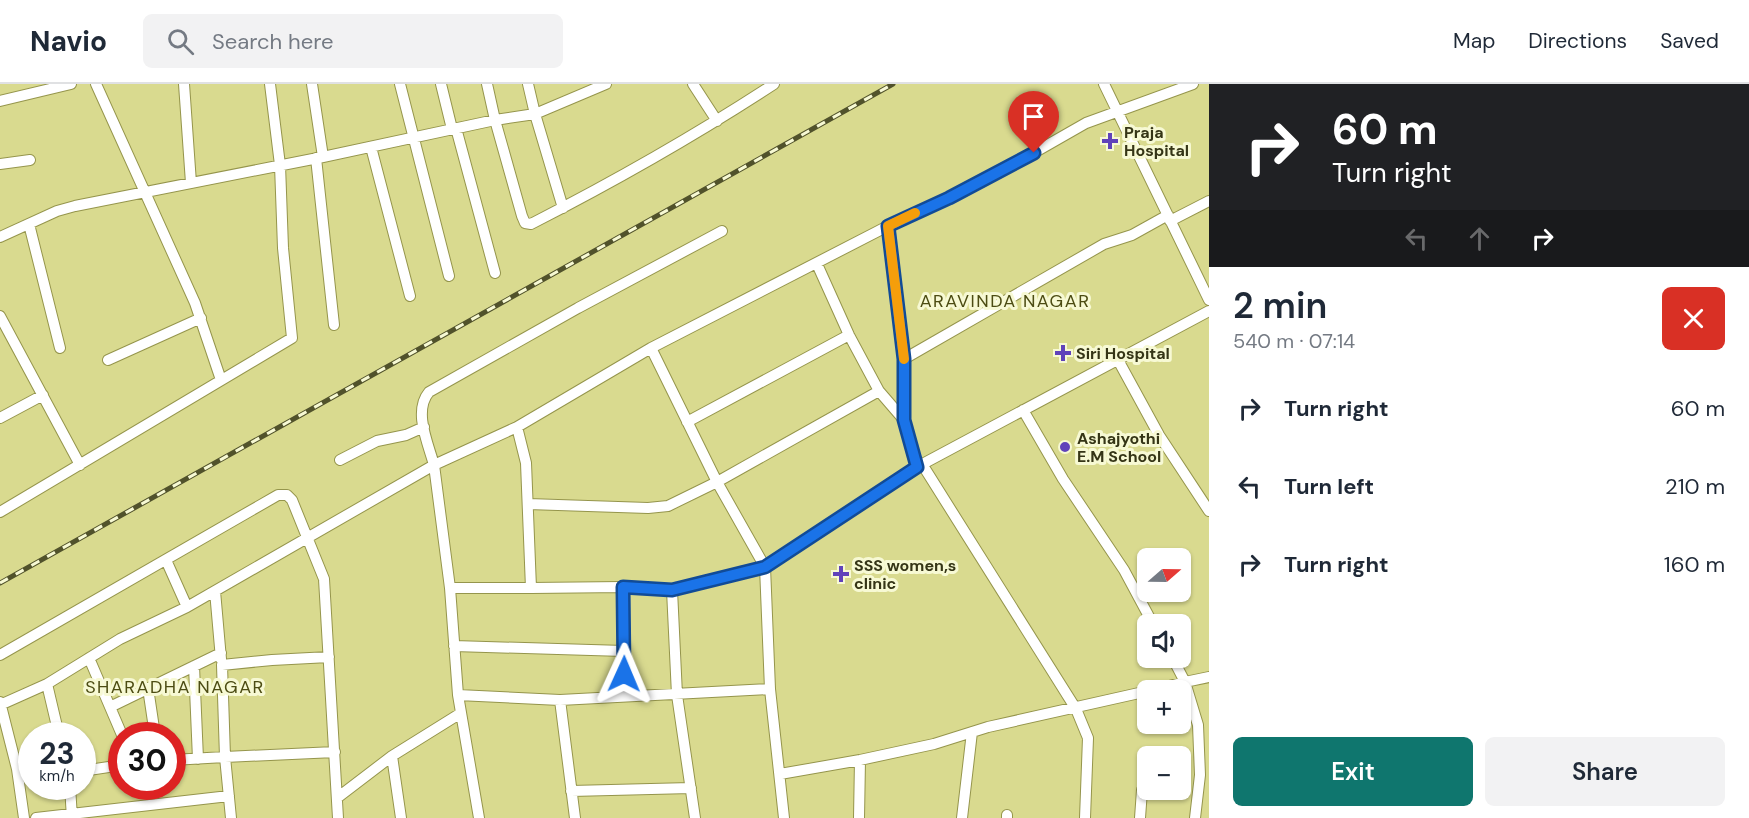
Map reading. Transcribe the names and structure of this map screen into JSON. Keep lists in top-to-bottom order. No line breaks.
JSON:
{"districts":["ARAVINDA NAGAR","SHARADHA NAGAR"],"places":{"health":["Praja Hospital","Siri Hospital","SSS women,s clinic"],"other":["Ashajyothi E.M School"]},"north":"right","page":{"header":"Navio","search":"Search here","nav":["Map","Directions","Saved"],"turn":["60 m","Turn right"],"heading":["2 min","540 m · 07:14"],"list":[{"name":"Turn right","value":"60 m"},{"name":"Turn left","value":"210 m"},{"name":"Turn right","value":"160 m"}],"map_buttons":["+","−"],"speed":"23 km/h","limit":"30","buttons":["Exit","Share"]}}
